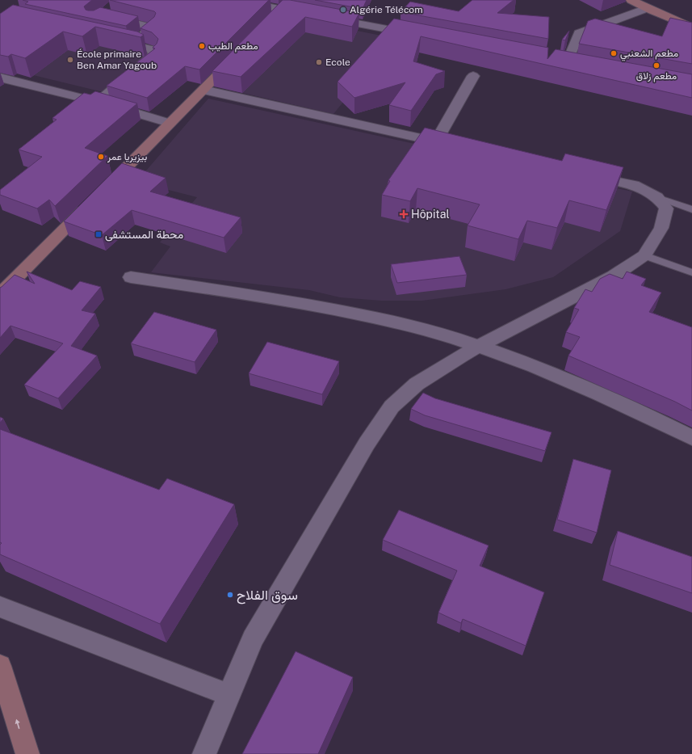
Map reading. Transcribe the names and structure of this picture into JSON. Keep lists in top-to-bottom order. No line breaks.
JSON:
{"places":{"other":["Algérie Télécom","مطعم الطيب","مطعم الشعنبي","École primaire Ben Amar Yagoub","Ecole","مطعم زلاق","بيزيريا عمر","سوق الفلاح"],"health":["Hôpital"],"transit":["محطة المستشفى"]}}
